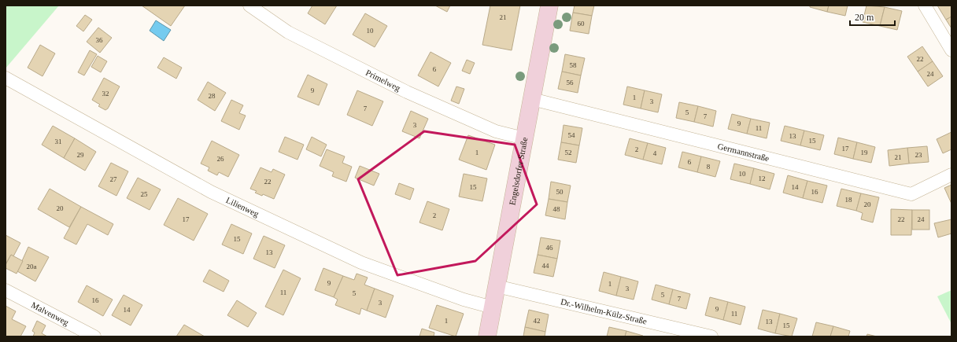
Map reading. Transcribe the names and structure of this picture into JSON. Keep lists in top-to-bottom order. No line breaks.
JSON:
{"streets":{"street":["Primelweg","Germannstraße","Engelsdorfer Straße","Lilienweg","Dr.-Wilhelm-Külz-Straße","Malvenweg"]},"crossings":[["Primelweg","Engelsdorfer Straße"],["Germannstraße","Engelsdorfer Straße"],["Engelsdorfer Straße","Lilienweg"],["Engelsdorfer Straße","Dr.-Wilhelm-Külz-Straße"]],"house_numbers":["21","60","10","36","22","58","6","24","56","9","32","28","1","3","7","5","7","9","3","11","54","13","15","31","17","2","1","52","19","4","29","23","21","26","6","8","10","12","27","22","15","14","50","16","25","18","20","20","48","2","17","22","24","15","46","13","44","20a","9","1","3","11","5","5","7","16","3","9","14","11","1","42","13","15"],"scale_bar":"20 m"}
